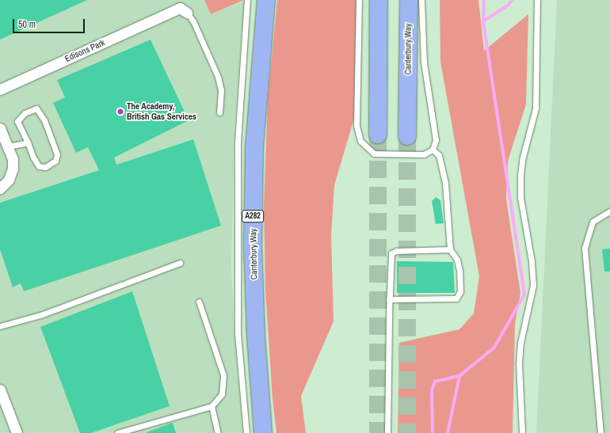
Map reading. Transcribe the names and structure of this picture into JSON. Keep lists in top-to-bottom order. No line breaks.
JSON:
{"streets":{"highway":["Canterbury Way","A282"],"street":["Edisons Park"]},"places":["The Academy, British Gas Services"],"scale_bar":"50 m"}
